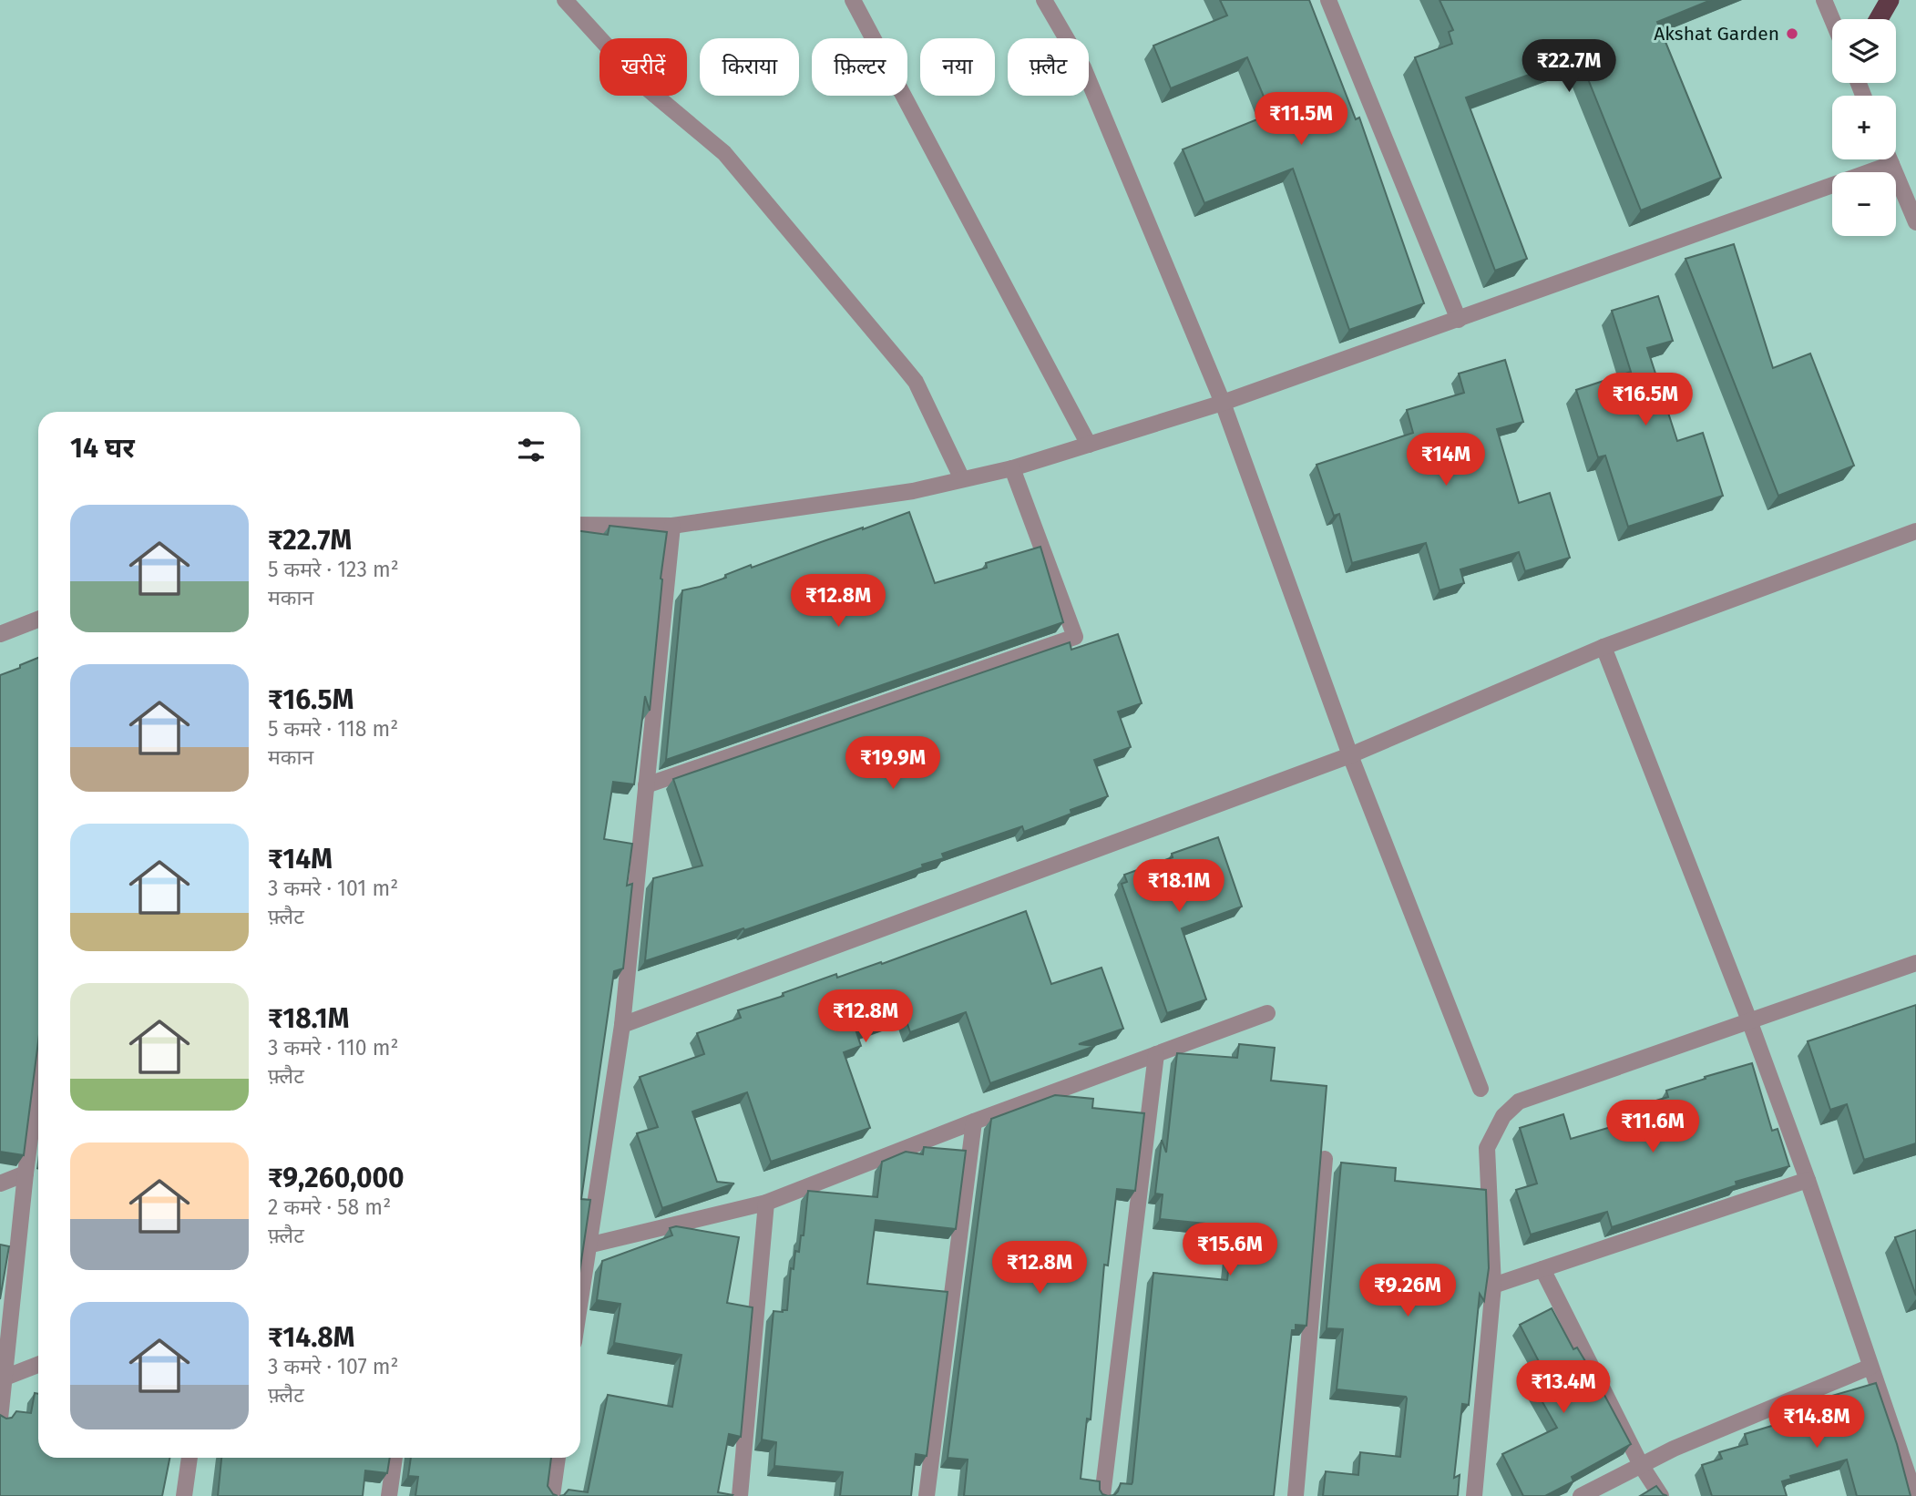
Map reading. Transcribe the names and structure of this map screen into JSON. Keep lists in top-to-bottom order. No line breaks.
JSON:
{"places":["Akshat Garden"],"page":{"map_buttons":["+","−"],"chip":["खरीदें","किराया","फ़िल्टर","नया","फ़्लैट"],"price":["₹22.7M","₹11.5M","₹16.5M","₹14M","₹12.8M","₹19.9M","₹18.1M","₹12.8M","₹11.6M","₹15.6M","₹12.8M","₹9.26M","₹13.4M","₹14.8M"],"heading":"14 घर","list":[{"name":"₹22.7M","note":"5 कमरे · 123 m² · मकान"},{"name":"₹16.5M","note":"5 कमरे · 118 m² · मकान"},{"name":"₹14M","note":"3 कमरे · 101 m² · फ़्लैट"},{"name":"₹18.1M","note":"3 कमरे · 110 m² · फ़्लैट"},{"name":"₹9,260,000","note":"2 कमरे · 58 m² · फ़्लैट"},{"name":"₹14.8M","note":"3 कमरे · 107 m² · फ़्लैट"}]}}
